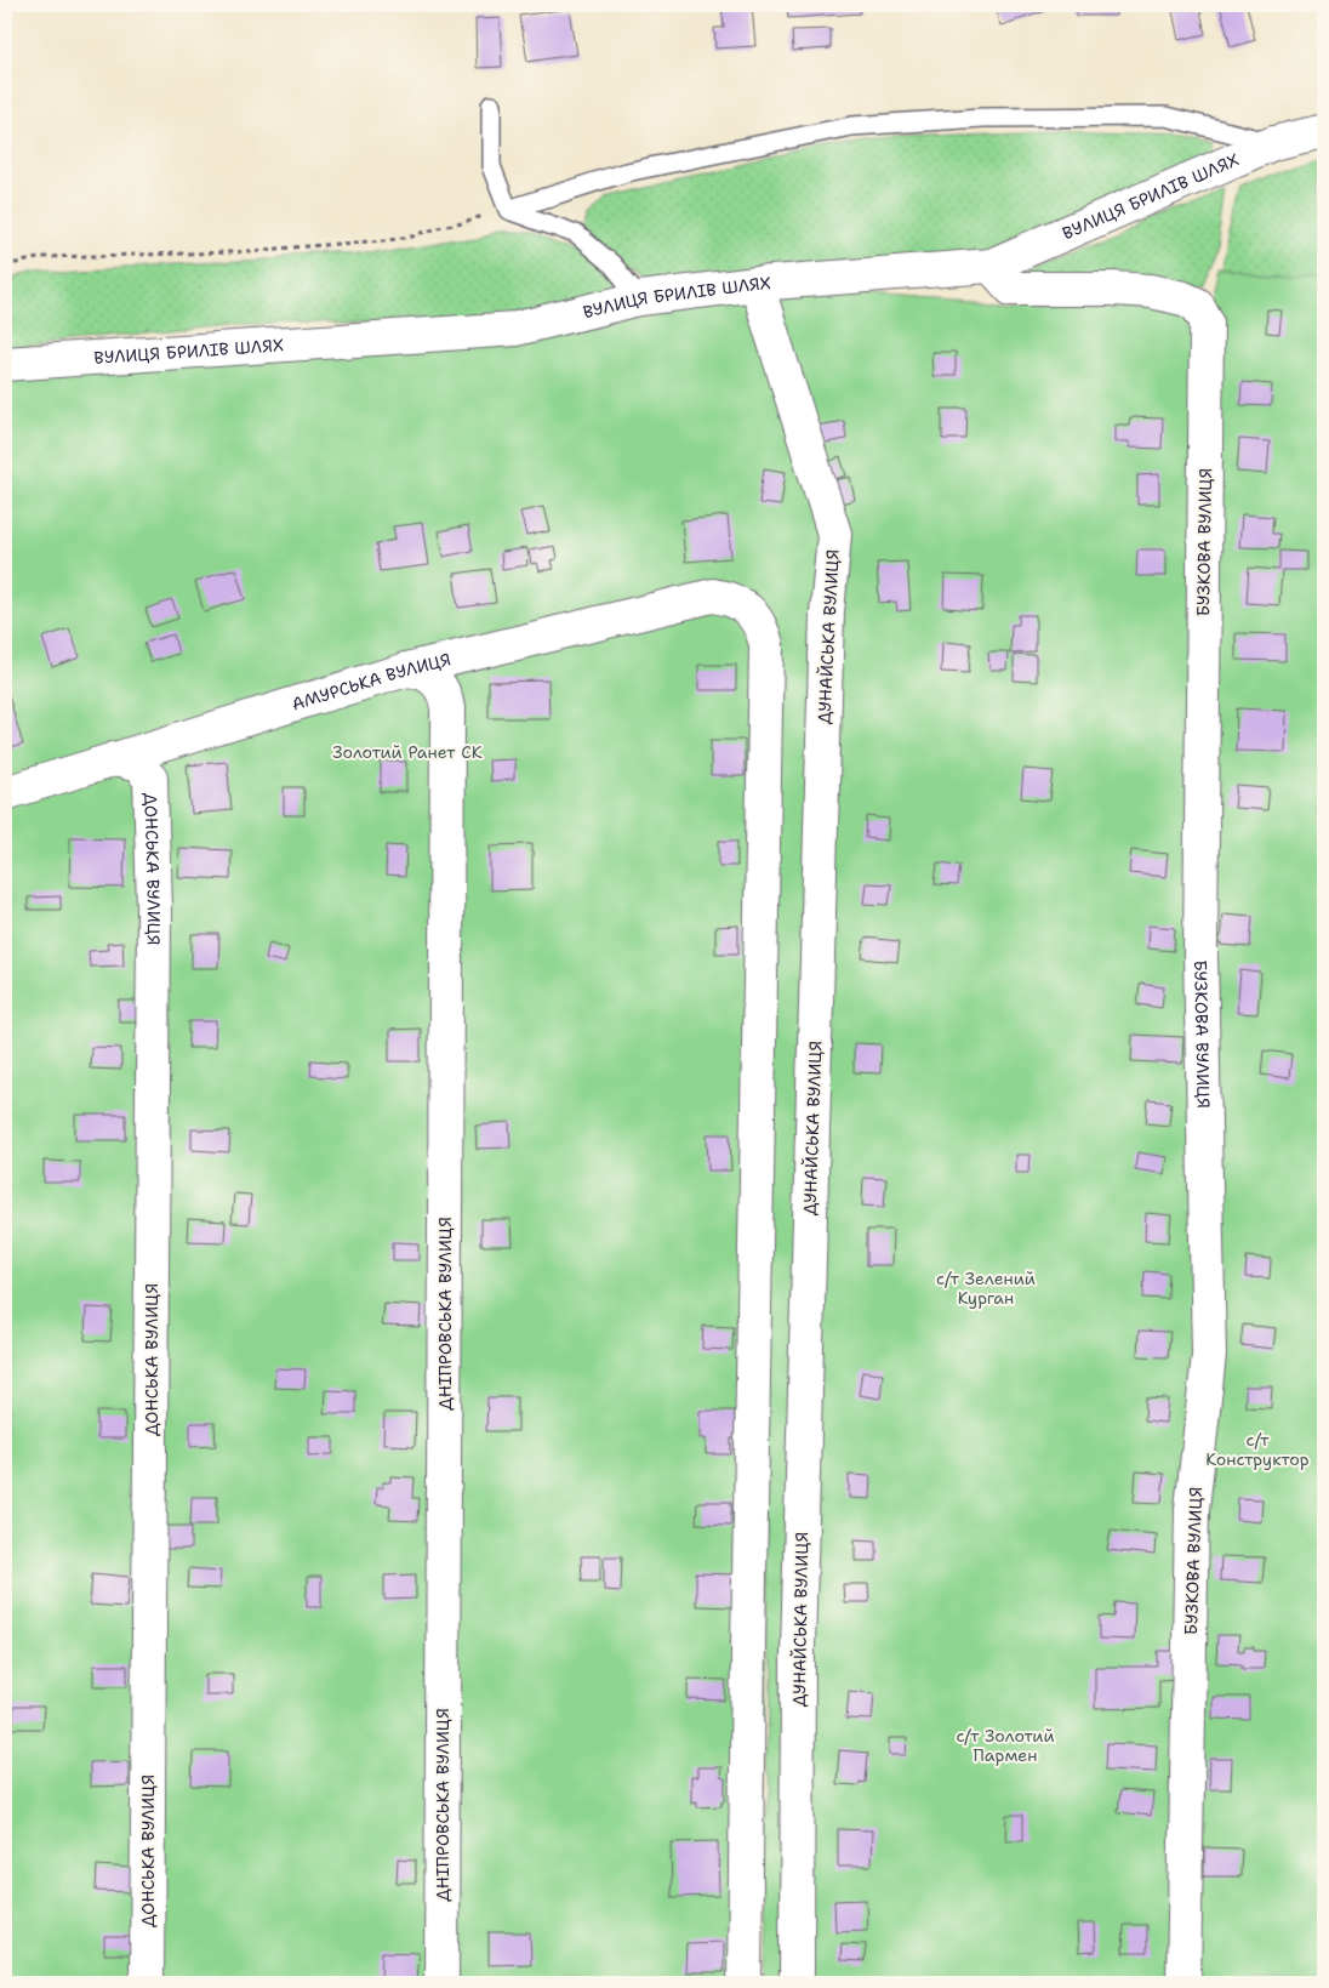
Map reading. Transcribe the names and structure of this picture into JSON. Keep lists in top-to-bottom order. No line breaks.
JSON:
{"streets":{"street":["ВУЛИЦЯ БРИЛІВ ШЛЯХ","БУЗКОВА ВУЛИЦЯ","ДУНАЙСЬКА ВУЛИЦЯ","АМУРСЬКА ВУЛИЦЯ","ДОНСЬКА ВУЛИЦЯ","ДНІПРОВСЬКА ВУЛИЦЯ"]},"crossings":[["ВУЛИЦЯ БРИЛІВ ШЛЯХ","БУЗКОВА ВУЛИЦЯ"],["ВУЛИЦЯ БРИЛІВ ШЛЯХ","ДУНАЙСЬКА ВУЛИЦЯ"],["АМУРСЬКА ВУЛИЦЯ","ДОНСЬКА ВУЛИЦЯ"],["АМУРСЬКА ВУЛИЦЯ","ДНІПРОВСЬКА ВУЛИЦЯ"]],"parks":["Золотий Ранет СК","с/т Зелений Курган","с/т Конструктор","с/т Золотий Пармен"]}
